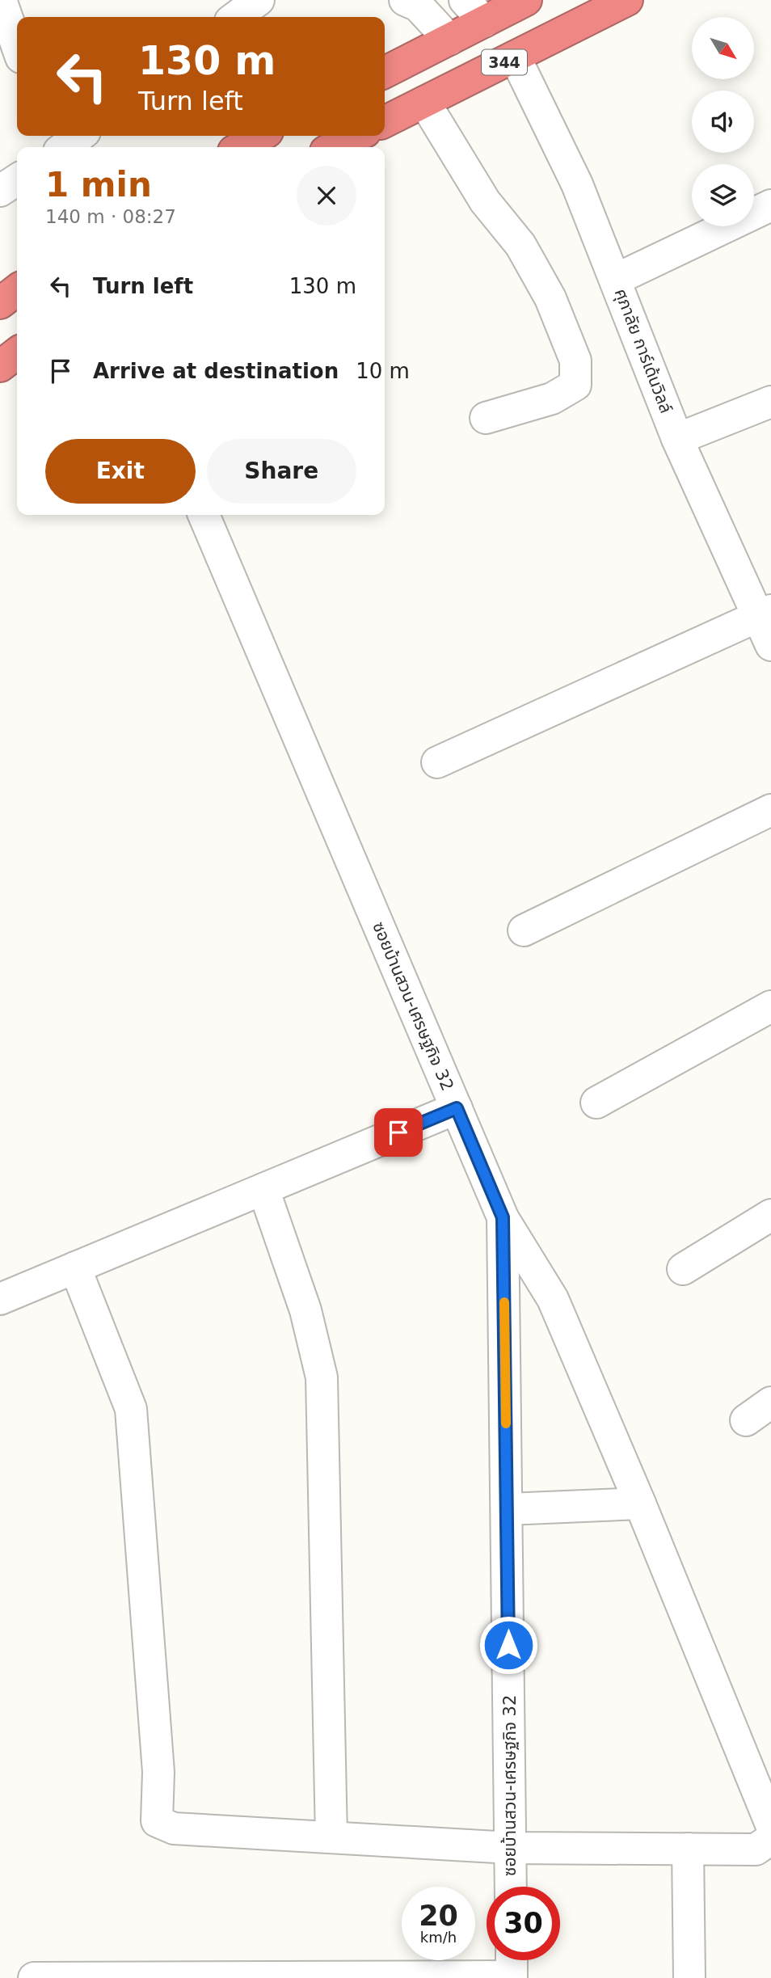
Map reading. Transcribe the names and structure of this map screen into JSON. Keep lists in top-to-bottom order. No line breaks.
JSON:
{"streets":{"highway":["344"],"street":["ศุภาลัย การ์เด้นวิลล์","ซอยบ้านสวน-เศรษฐกิจ 32"]},"crossings":[["344","ศุภาลัย การ์เด้นวิลล์"]],"north":"bottom right","page":{"turn":["130 m","Turn left"],"heading":["1 min","140 m · 08:27"],"list":[{"name":"Turn left","value":"130 m"},{"name":"Arrive at destination","value":"10 m"}],"buttons":["Exit","Share"],"speed":"20 km/h","limit":"30"}}
